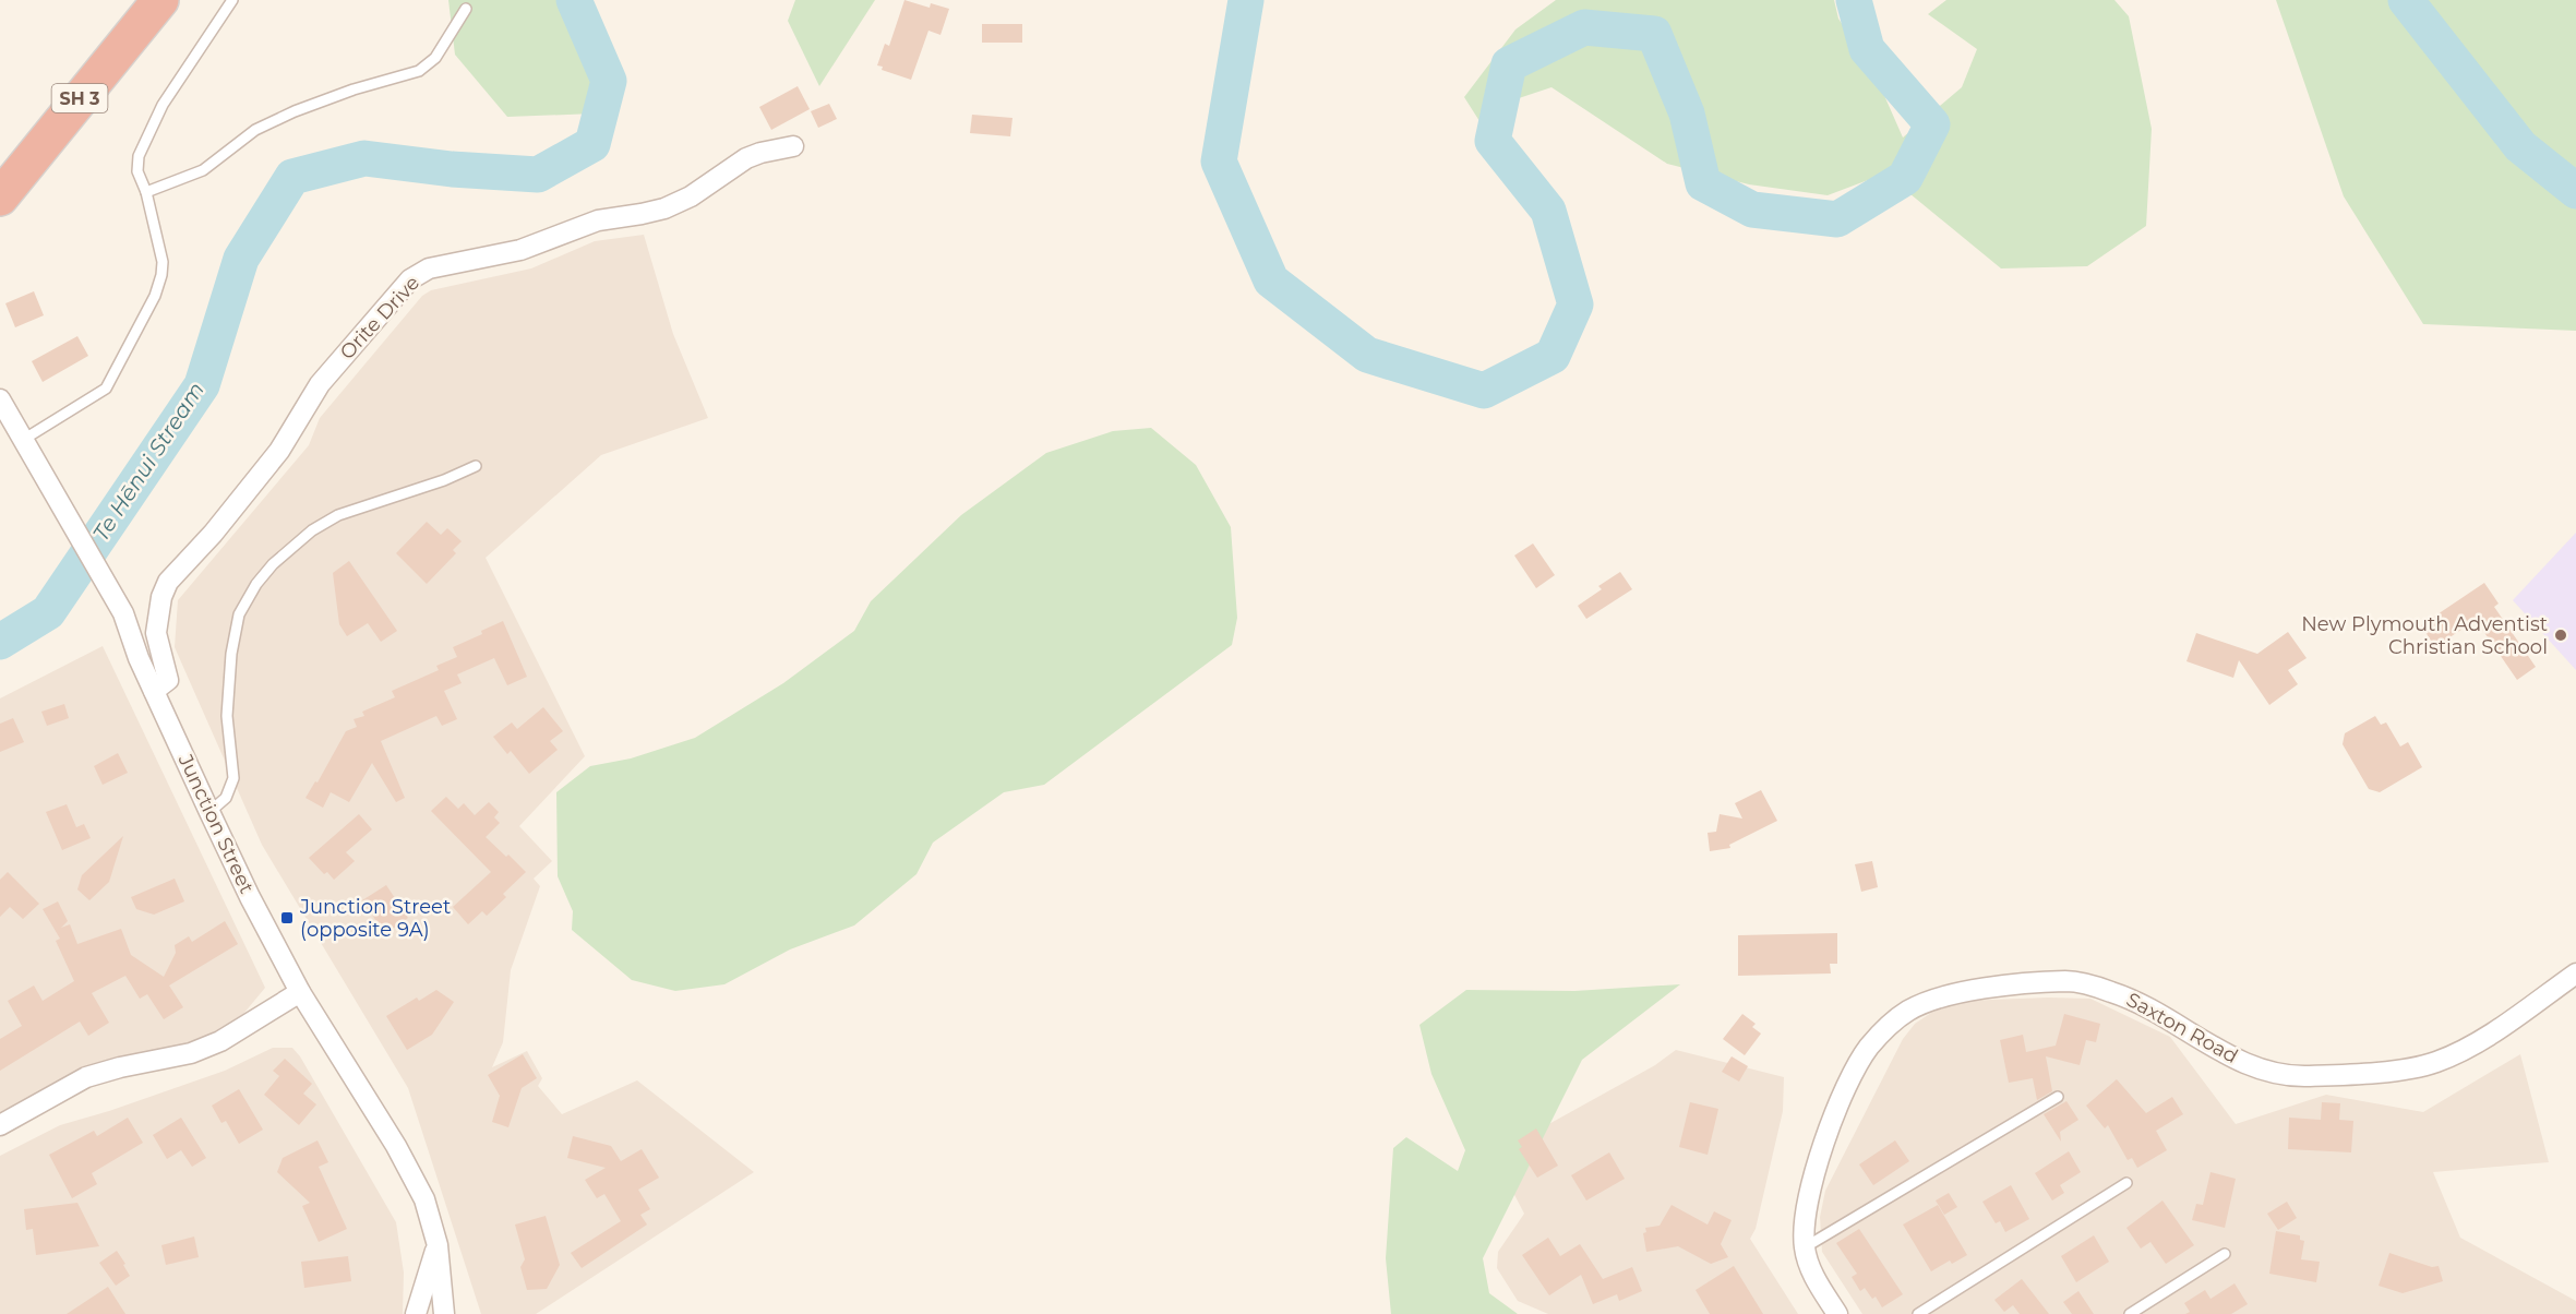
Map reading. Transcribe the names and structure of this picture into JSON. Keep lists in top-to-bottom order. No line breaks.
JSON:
{"streets":{"highway":["SH 3"],"street":["Orite Drive","Junction Street","Saxton Road"]},"crossings":[["Orite Drive","Junction Street"]],"water":["Te Hēnui Stream"],"places":{"other":["New Plymouth Adventist Christian School"],"transit":["Junction Street (opposite 9A)"]}}
